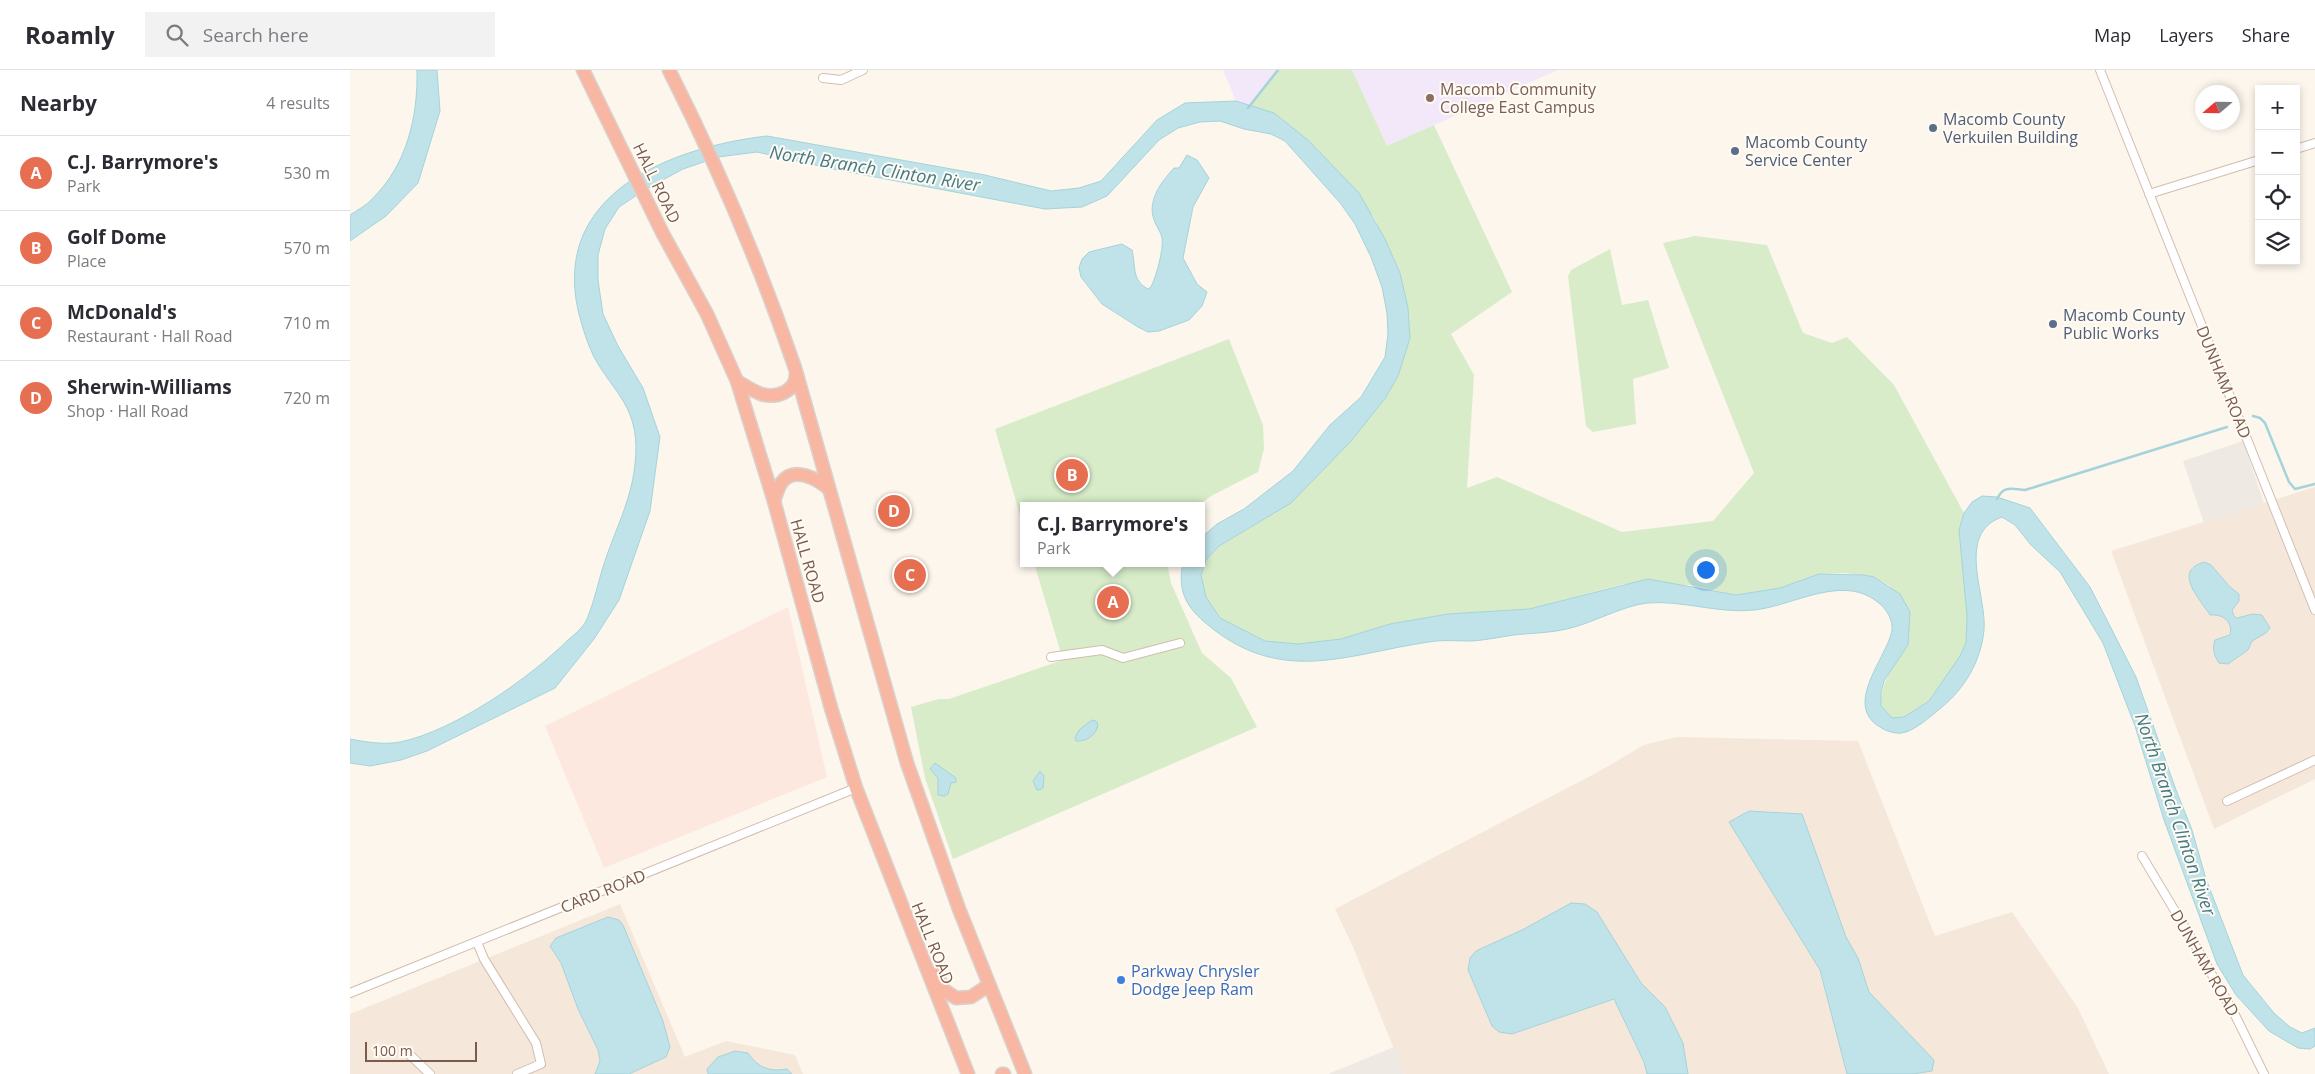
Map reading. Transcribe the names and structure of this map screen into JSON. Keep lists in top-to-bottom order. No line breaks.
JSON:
{"streets":{"highway":["HALL ROAD"],"street":["DUNHAM ROAD","CARD ROAD"]},"crossings":[["HALL ROAD","CARD ROAD"]],"water":["North Branch Clinton River"],"places":["Macomb Community College East Campus","Macomb County Verkuilen Building","Macomb County Service Center","Macomb County Public Works","Parkway Chrysler Dodge Jeep Ram"],"scale_bar":"100 m","north":"left","page":{"header":"Roamly","search":"Search here","nav":["Map","Layers","Share"],"heading":["Nearby","4 results"],"map_buttons":["+","−"],"list":[{"mark":"A","name":"C.J. Barrymore's","note":"Park","value":"530 m"},{"mark":"B","name":"Golf Dome","note":"Place","value":"570 m"},{"mark":"C","name":"McDonald's","note":"Restaurant · Hall Road","value":"710 m"},{"mark":"D","name":"Sherwin-Williams","note":"Shop · Hall Road","value":"720 m"}],"pins":["B","D","C","A"],"popup":["C.J. Barrymore's","Park"],"scale":"100 m"}}
